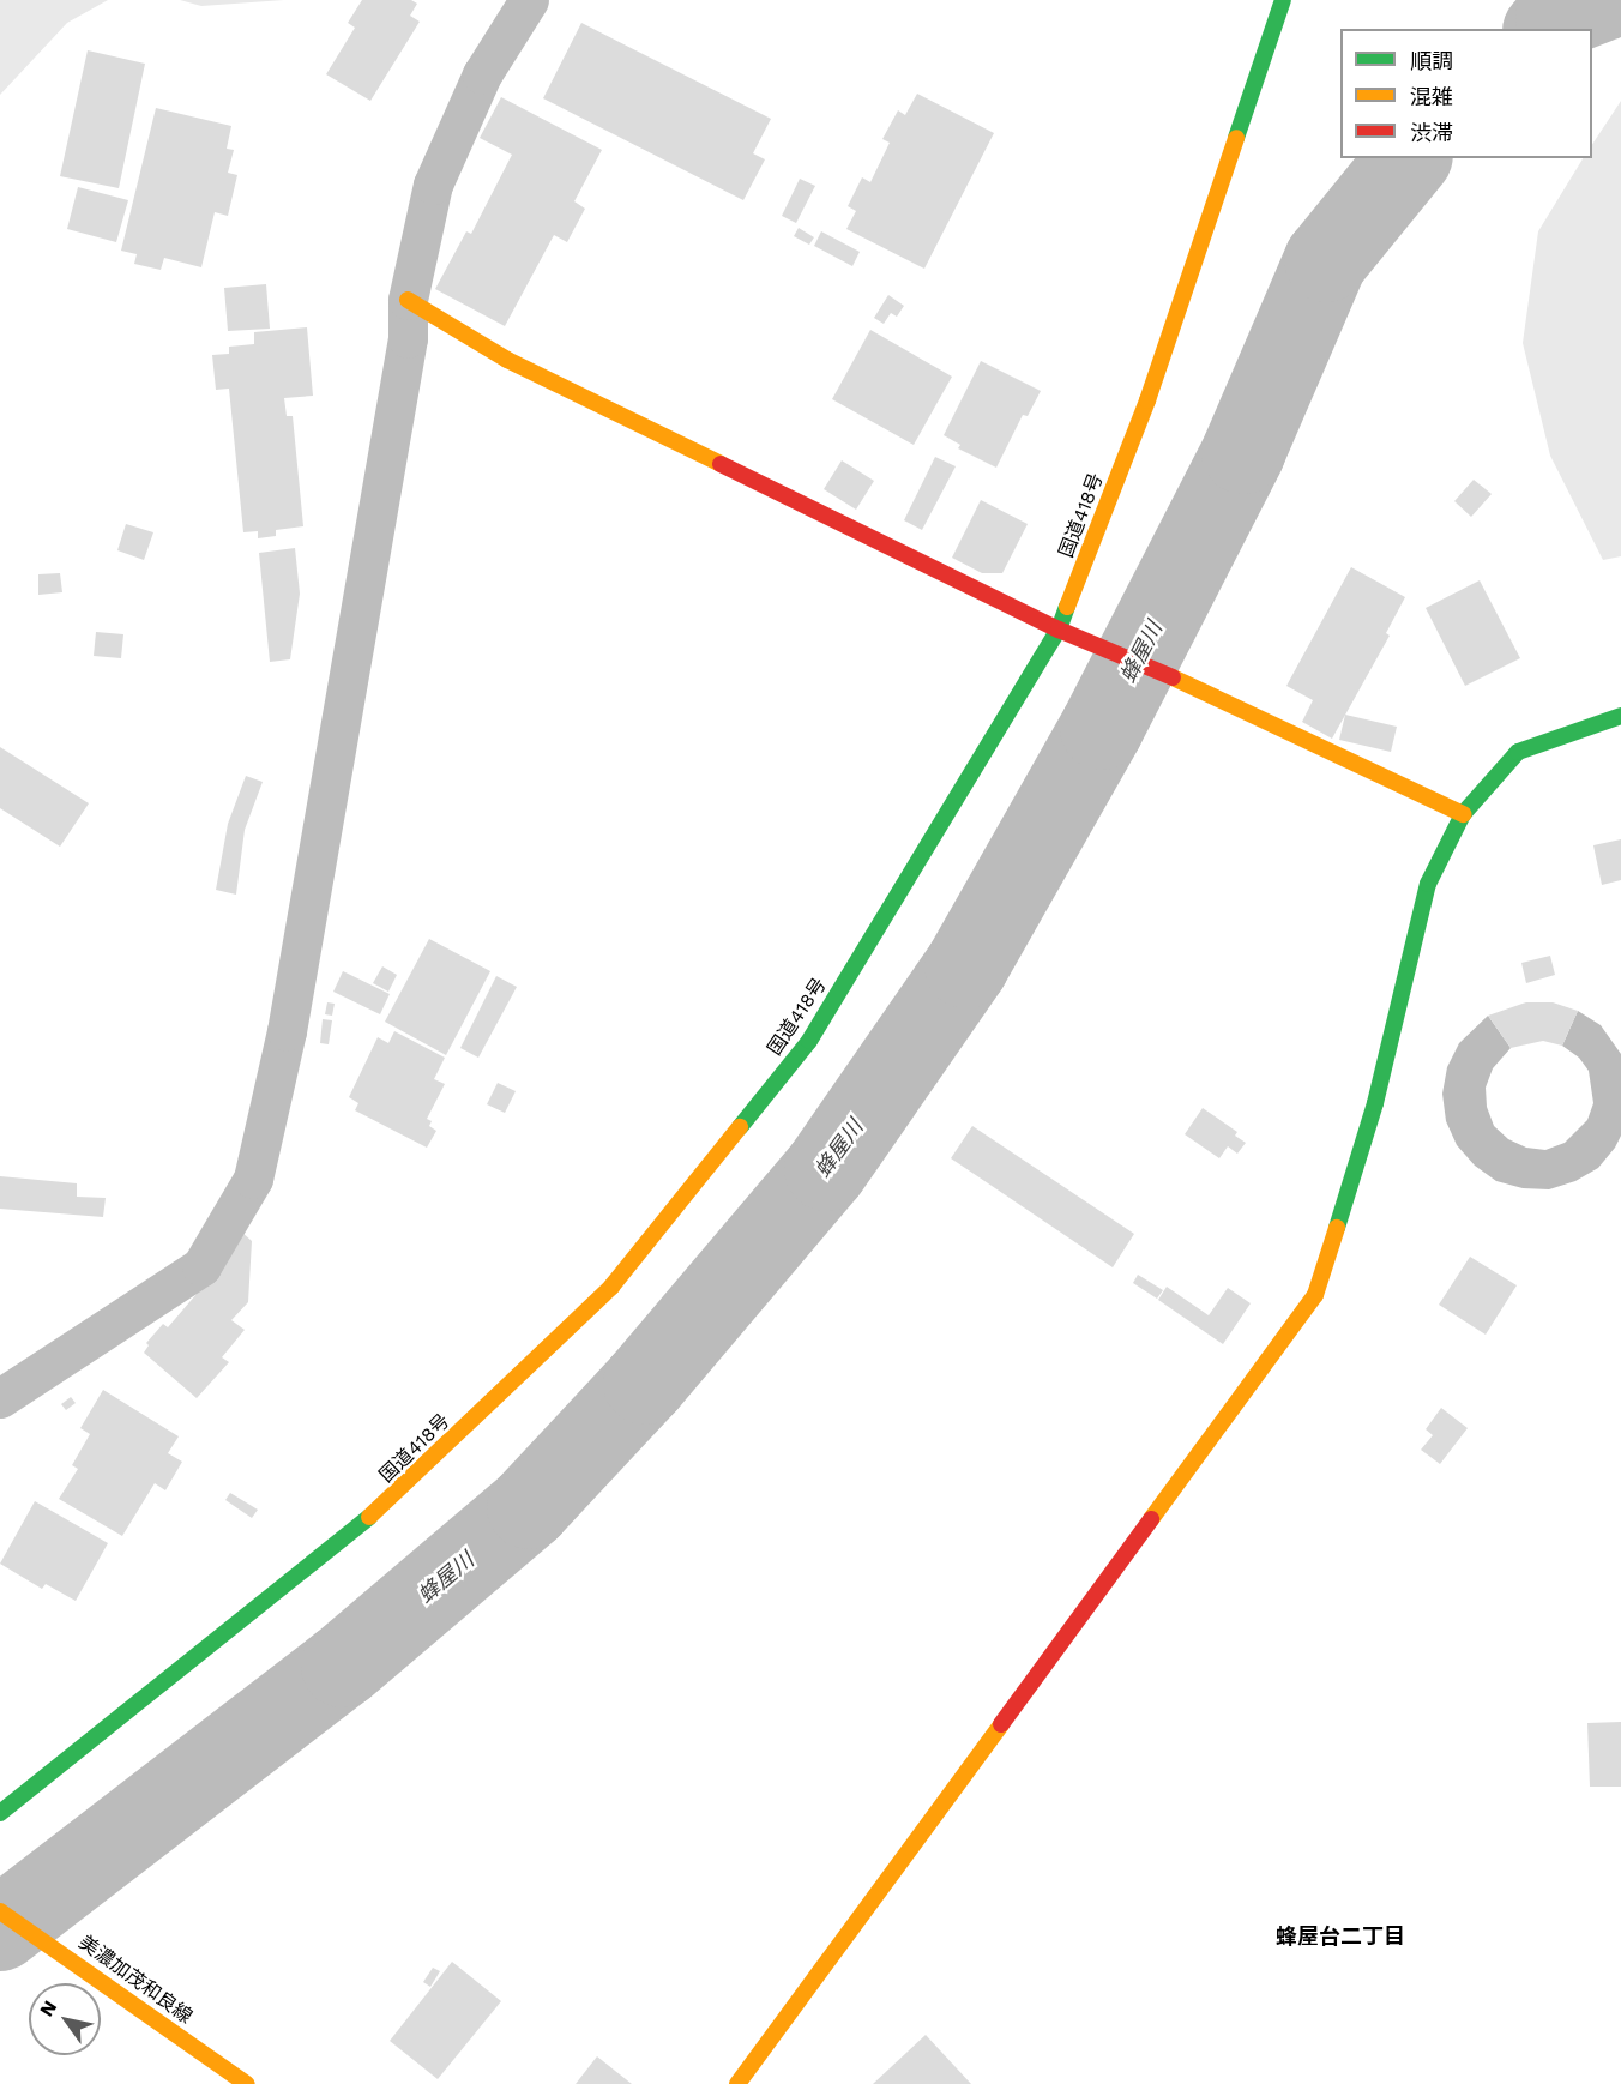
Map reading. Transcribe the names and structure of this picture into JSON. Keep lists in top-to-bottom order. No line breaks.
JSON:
{"streets":{"main road":["国道418号","美濃加茂和良線"]},"districts":["蜂屋台二丁目"],"water":["蜂屋川"],"legend":["順調","混雑","渋滞"],"north":"top left"}
